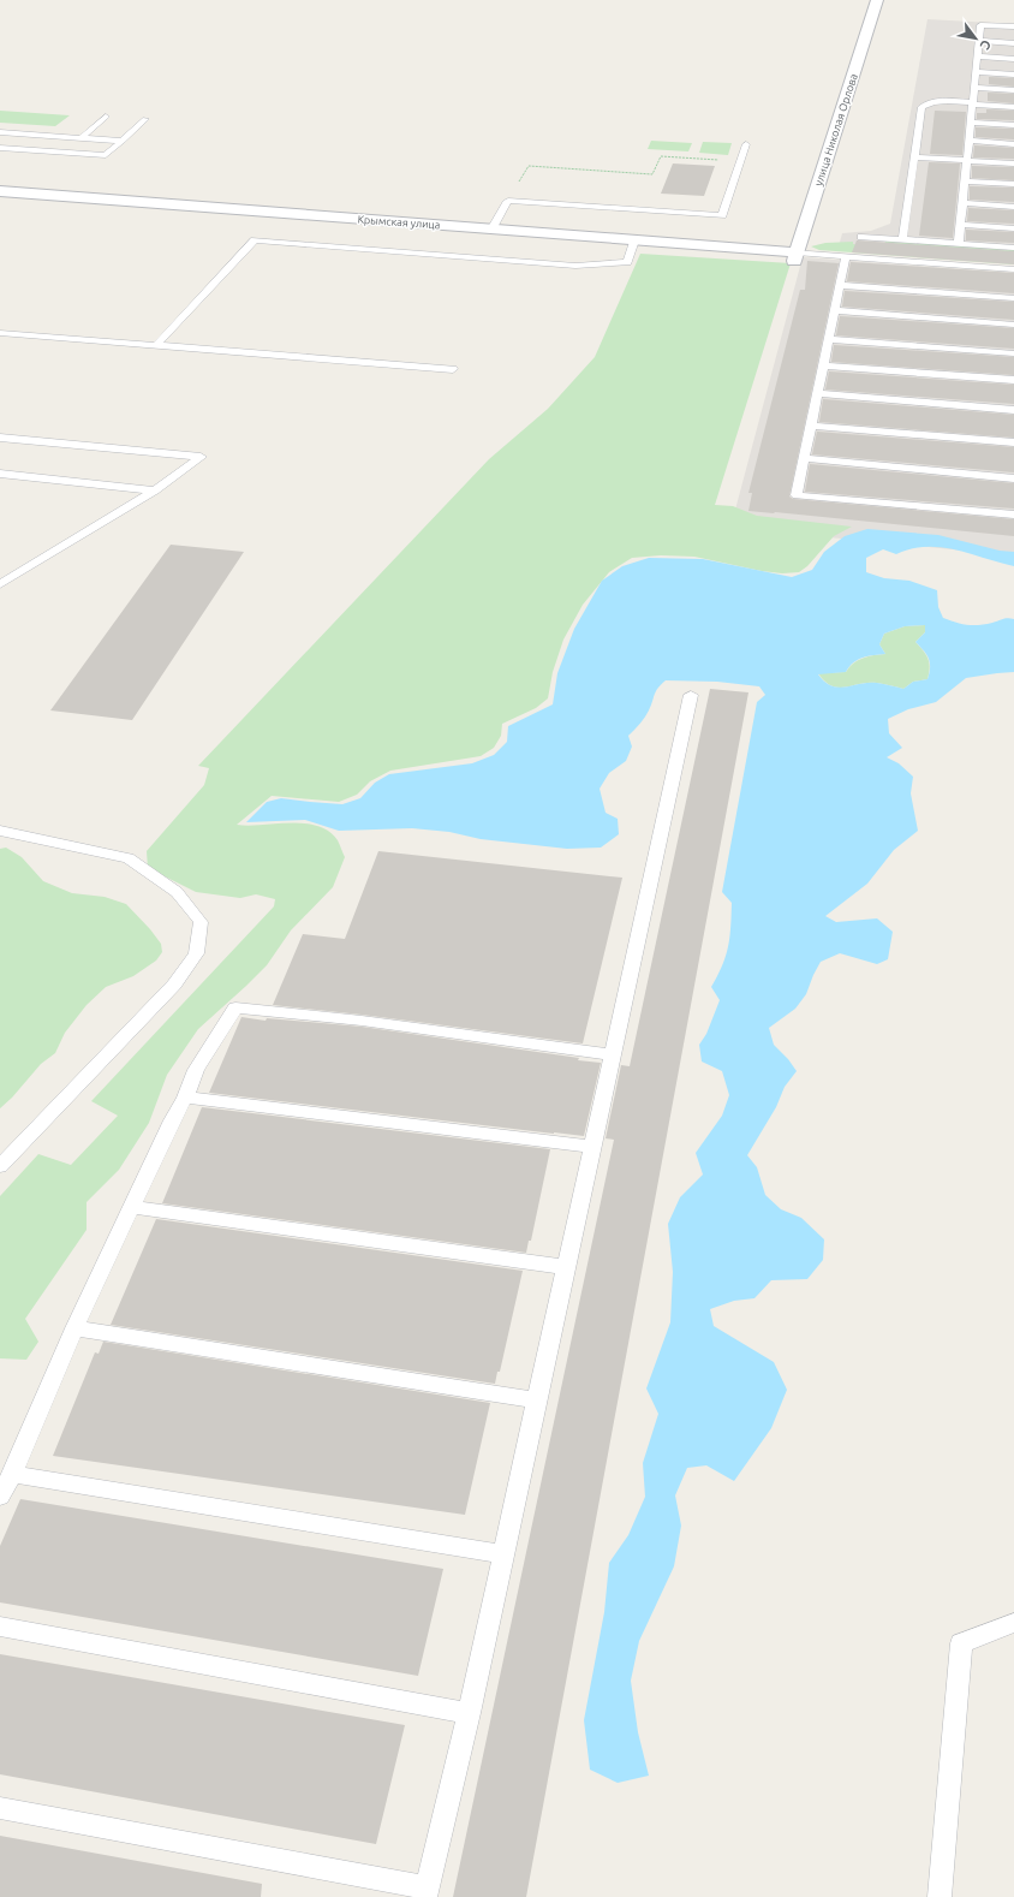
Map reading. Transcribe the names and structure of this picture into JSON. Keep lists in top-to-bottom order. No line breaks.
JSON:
{"streets":{"street":["улица Николая Орлова","Крымская улица"]},"crossings":[["улица Николая Орлова","Крымская улица"]],"north":"bottom right"}
